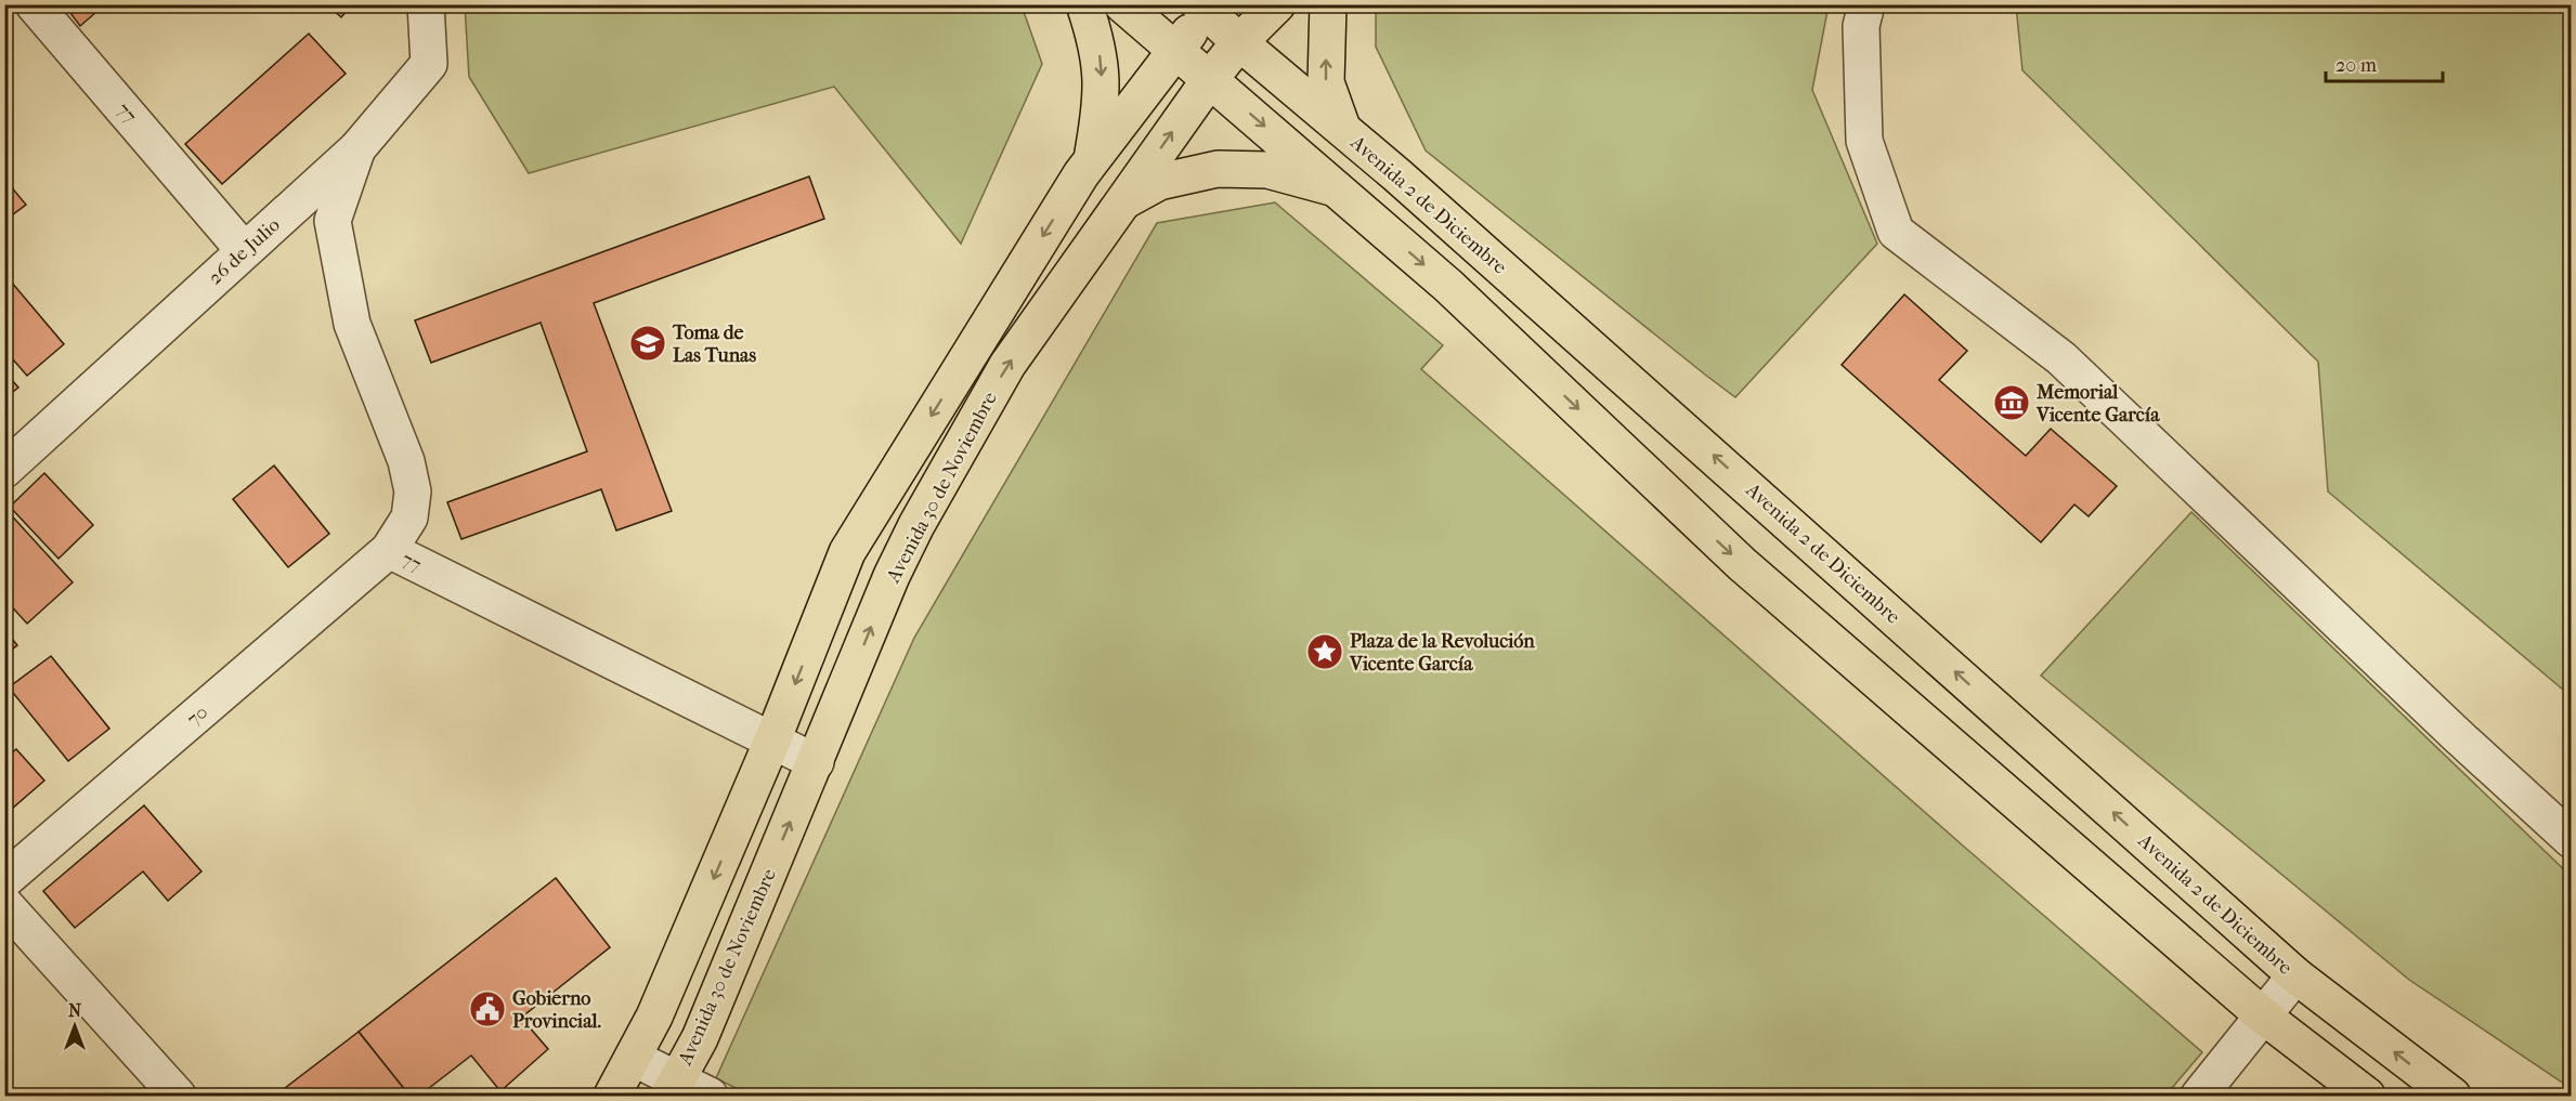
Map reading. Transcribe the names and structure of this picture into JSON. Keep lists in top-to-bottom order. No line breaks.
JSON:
{"streets":{"main road":["Avenida 2 de Diciembre","Avenida 30 de Noviembre"],"street":["77","26 de Julio","70"]},"crossings":[["77","26 de Julio"],["77","Avenida 30 de Noviembre"],["77","70"],["Avenida 2 de Diciembre","Avenida 30 de Noviembre"]],"places":{"school or university":["Toma de Las Tunas"],"museum":["Memorial Vicente García"],"place":["Plaza de la Revolución Vicente García"],"public building":["Gobierno Provincial."]},"scale_bar":"20 m","north":"top"}
